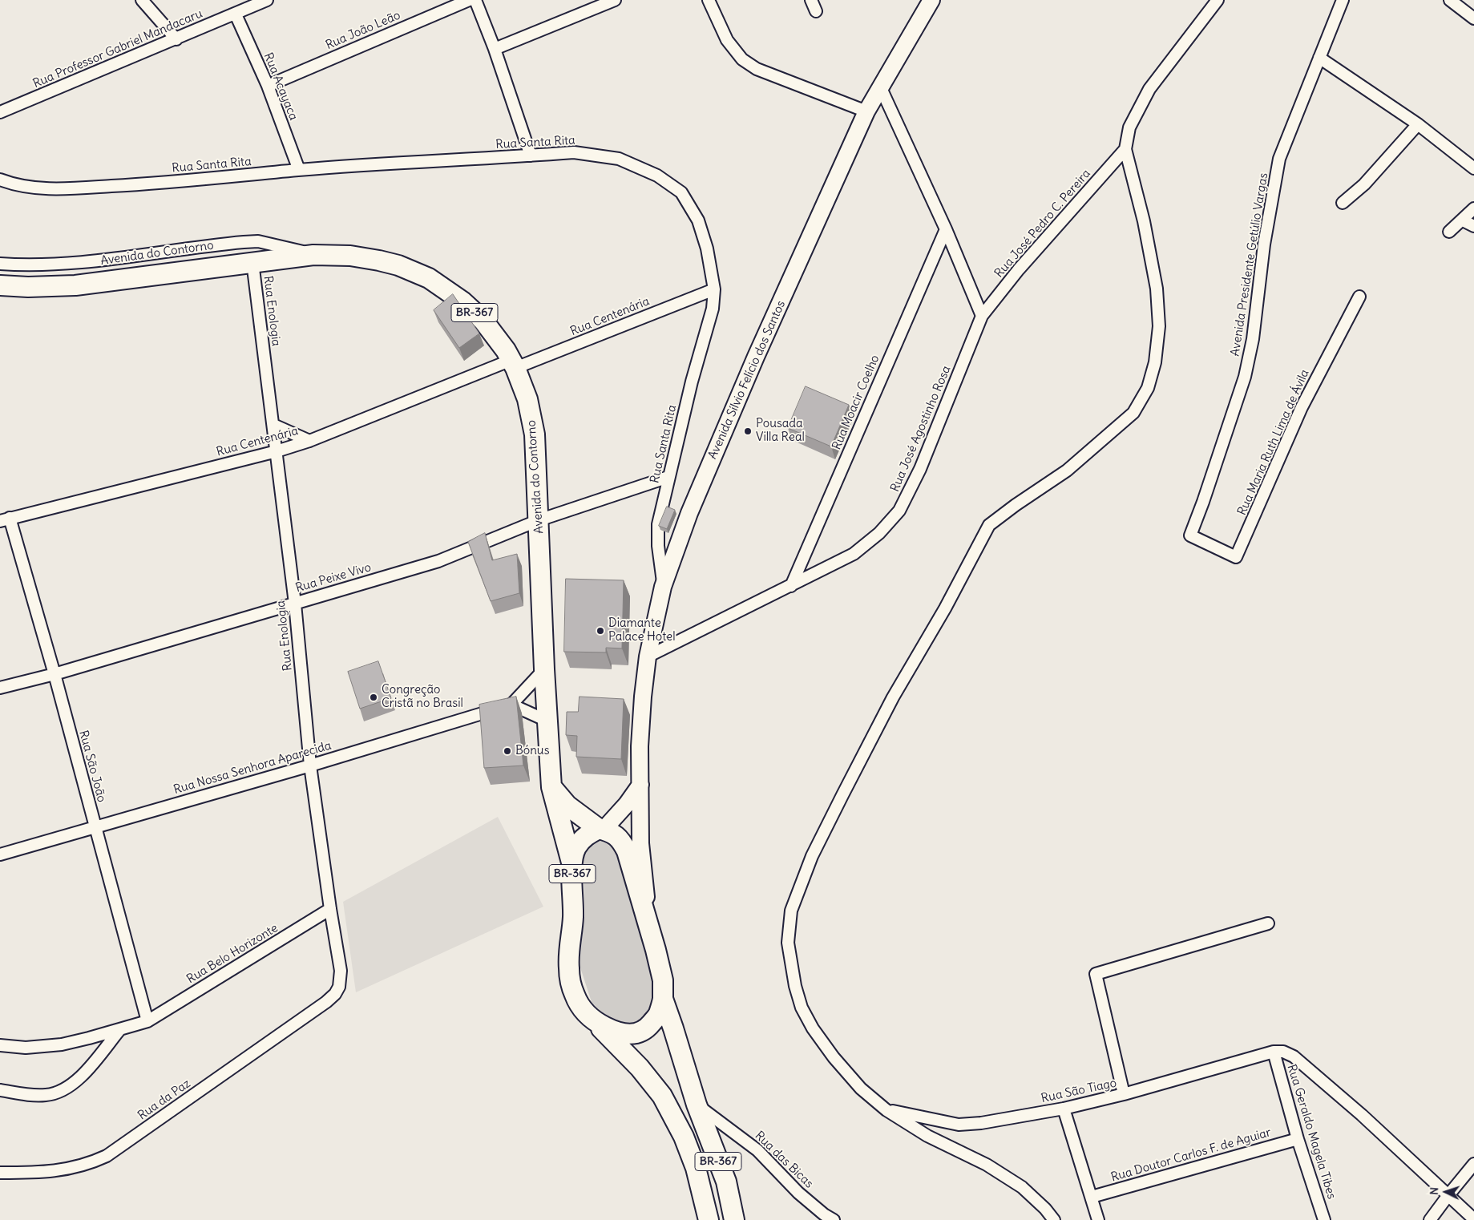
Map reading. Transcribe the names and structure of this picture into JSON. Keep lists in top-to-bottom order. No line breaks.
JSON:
{"streets":{"highway":["Avenida do Contorno","BR-367"],"main road":["Avenida Sílvio Felício dos Santos"],"street":["Rua João Leão","Rua Professor Gabriel Mandacaru","Rua Acayaca","Rua Santa Rita","Rua José Pedro C. Pereira","Avenida Presidente Getúlio Vargas","Rua Enologia","Rua Centenária","Rua Moacir Coelho","Rua José Agostinho Rosa","Rua Maria Ruth Lima de Ávila","Rua Peixe Vivo","Rua São João","Rua Nossa Senhora Aparecida","Rua Belo Horizonte","Rua São Tiago","Rua da Paz","Rua Geraldo Magela Tibes","Rua Doutor Carlos F. de Aguiar","Rua das Bicas"]},"crossings":[["Rua João Leão","Rua Acayaca"],["Rua Professor Gabriel Mandacaru","Rua Acayaca"],["Rua Acayaca","Rua Santa Rita"],["Rua Santa Rita","Rua Centenária"],["Rua Santa Rita","Avenida Sílvio Felício dos Santos"],["Rua Santa Rita","Rua Peixe Vivo"],["Rua José Pedro C. Pereira","Rua José Agostinho Rosa"],["Avenida do Contorno","Rua Enologia"],["Avenida do Contorno","BR-367"],["Avenida do Contorno","Rua Centenária"],["Avenida do Contorno","Rua Peixe Vivo"],["Avenida Presidente Getúlio Vargas","Rua Maria Ruth Lima de Ávila"],["Rua Enologia","Rua Centenária"],["Rua Enologia","Rua Peixe Vivo"],["Rua Enologia","Rua Nossa Senhora Aparecida"],["Rua Enologia","Rua Belo Horizonte"],["Rua Enologia","Rua da Paz"],["BR-367","Avenida Sílvio Felício dos Santos"],["BR-367","Rua das Bicas"],["Rua Centenária","Rua São João"],["Avenida Sílvio Felício dos Santos","Rua José Agostinho Rosa"],["Rua Moacir Coelho","Rua José Agostinho Rosa"],["Rua Peixe Vivo","Rua São João"],["Rua São João","Rua Nossa Senhora Aparecida"],["Rua São João","Rua Belo Horizonte"],["Rua São Tiago","Rua Geraldo Magela Tibes"],["Rua Geraldo Magela Tibes","Rua Doutor Carlos F. de Aguiar"]],"places":["Pousada Villa Real","Diamante Palace Hotel","Congreção Cristã no Brasil","Bónus"],"north":"left"}
